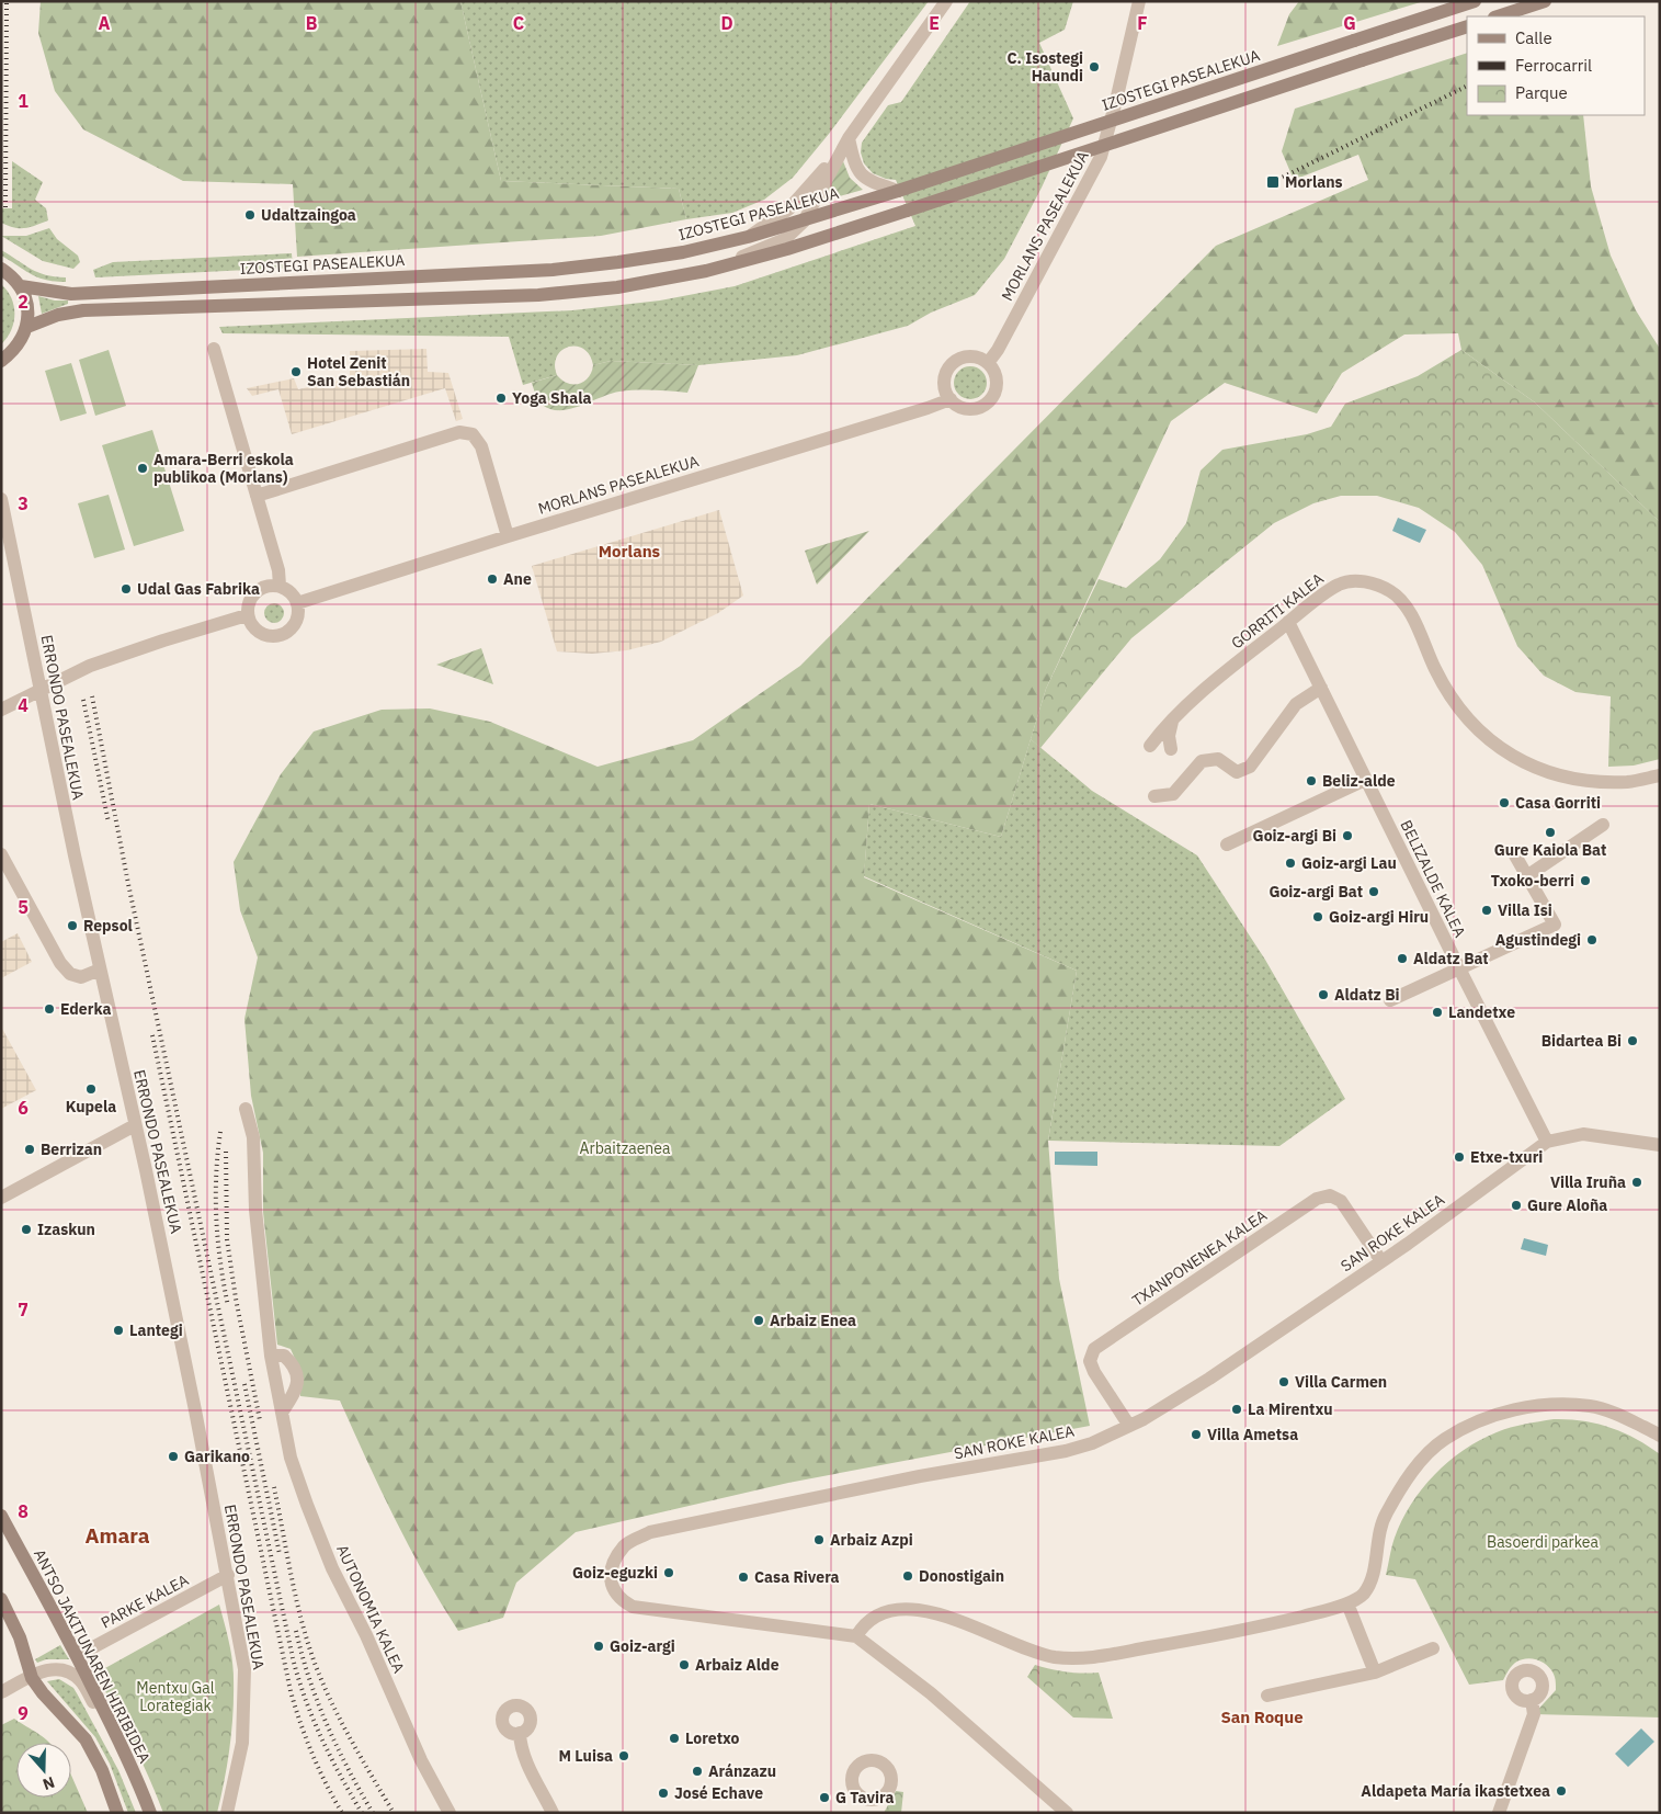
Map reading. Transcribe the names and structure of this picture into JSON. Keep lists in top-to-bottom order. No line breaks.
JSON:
{"streets":{"main road":["IZOSTEGI PASEALEKUA","ANTSO JAKITUNAREN HIRIBIDEA"],"street":["MORLANS PASEALEKUA","GORRITI KALEA","ERRONDO PASEALEKUA","BELIZALDE KALEA","SAN ROKE KALEA","TXANPONENEA KALEA","PARKE KALEA","AUTONOMIA KALEA"]},"crossings":[["GORRITI KALEA","BELIZALDE KALEA"],["ERRONDO PASEALEKUA","PARKE KALEA"],["BELIZALDE KALEA","SAN ROKE KALEA"],["SAN ROKE KALEA","TXANPONENEA KALEA"],["PARKE KALEA","ANTSO JAKITUNAREN HIRIBIDEA"]],"districts":["Morlans","Amara","San Roque"],"parks":["Arbaitzaenea","Basoerdi parkea","Mentxu Gal Lorategiak"],"places":{"other":["C. Isostegi Haundi","Udaltzaingoa","Hotel Zenit San Sebastián","Yoga Shala","Amara-Berri eskola publikoa (Morlans)","Ane","Udal Gas Fabrika","Beliz-alde","Casa Gorriti","Gure Kaiola Bat","Goiz-argi Bi","Goiz-argi Lau","Txoko-berri","Goiz-argi Bat","Villa Isi","Goiz-argi Hiru","Repsol","Agustindegi","Aldatz Bat","Aldatz Bi","Ederka","Landetxe","Bidartea Bi","Kupela","Berrizan","Etxe-txuri","Villa Iruña","Gure Aloña","Izaskun","Arbaiz Enea","Lantegi","Villa Carmen","La Mirentxu","Villa Ametsa","Garikano","Arbaiz Azpi","Goiz-eguzki","Donostigain","Casa Rivera","Goiz-argi","Arbaiz Alde","Loretxo","M Luisa","Aránzazu","Aldapeta María ikastetxea","José Echave","G Tavira"],"transit":["Morlans"]},"legend":["Calle","Ferrocarril","Parque"],"north":"bottom","grid":{"columns":["A","B","C","D","E","F","G"],"rows":["1","2","3","4","5","6","7","8","9"]}}
